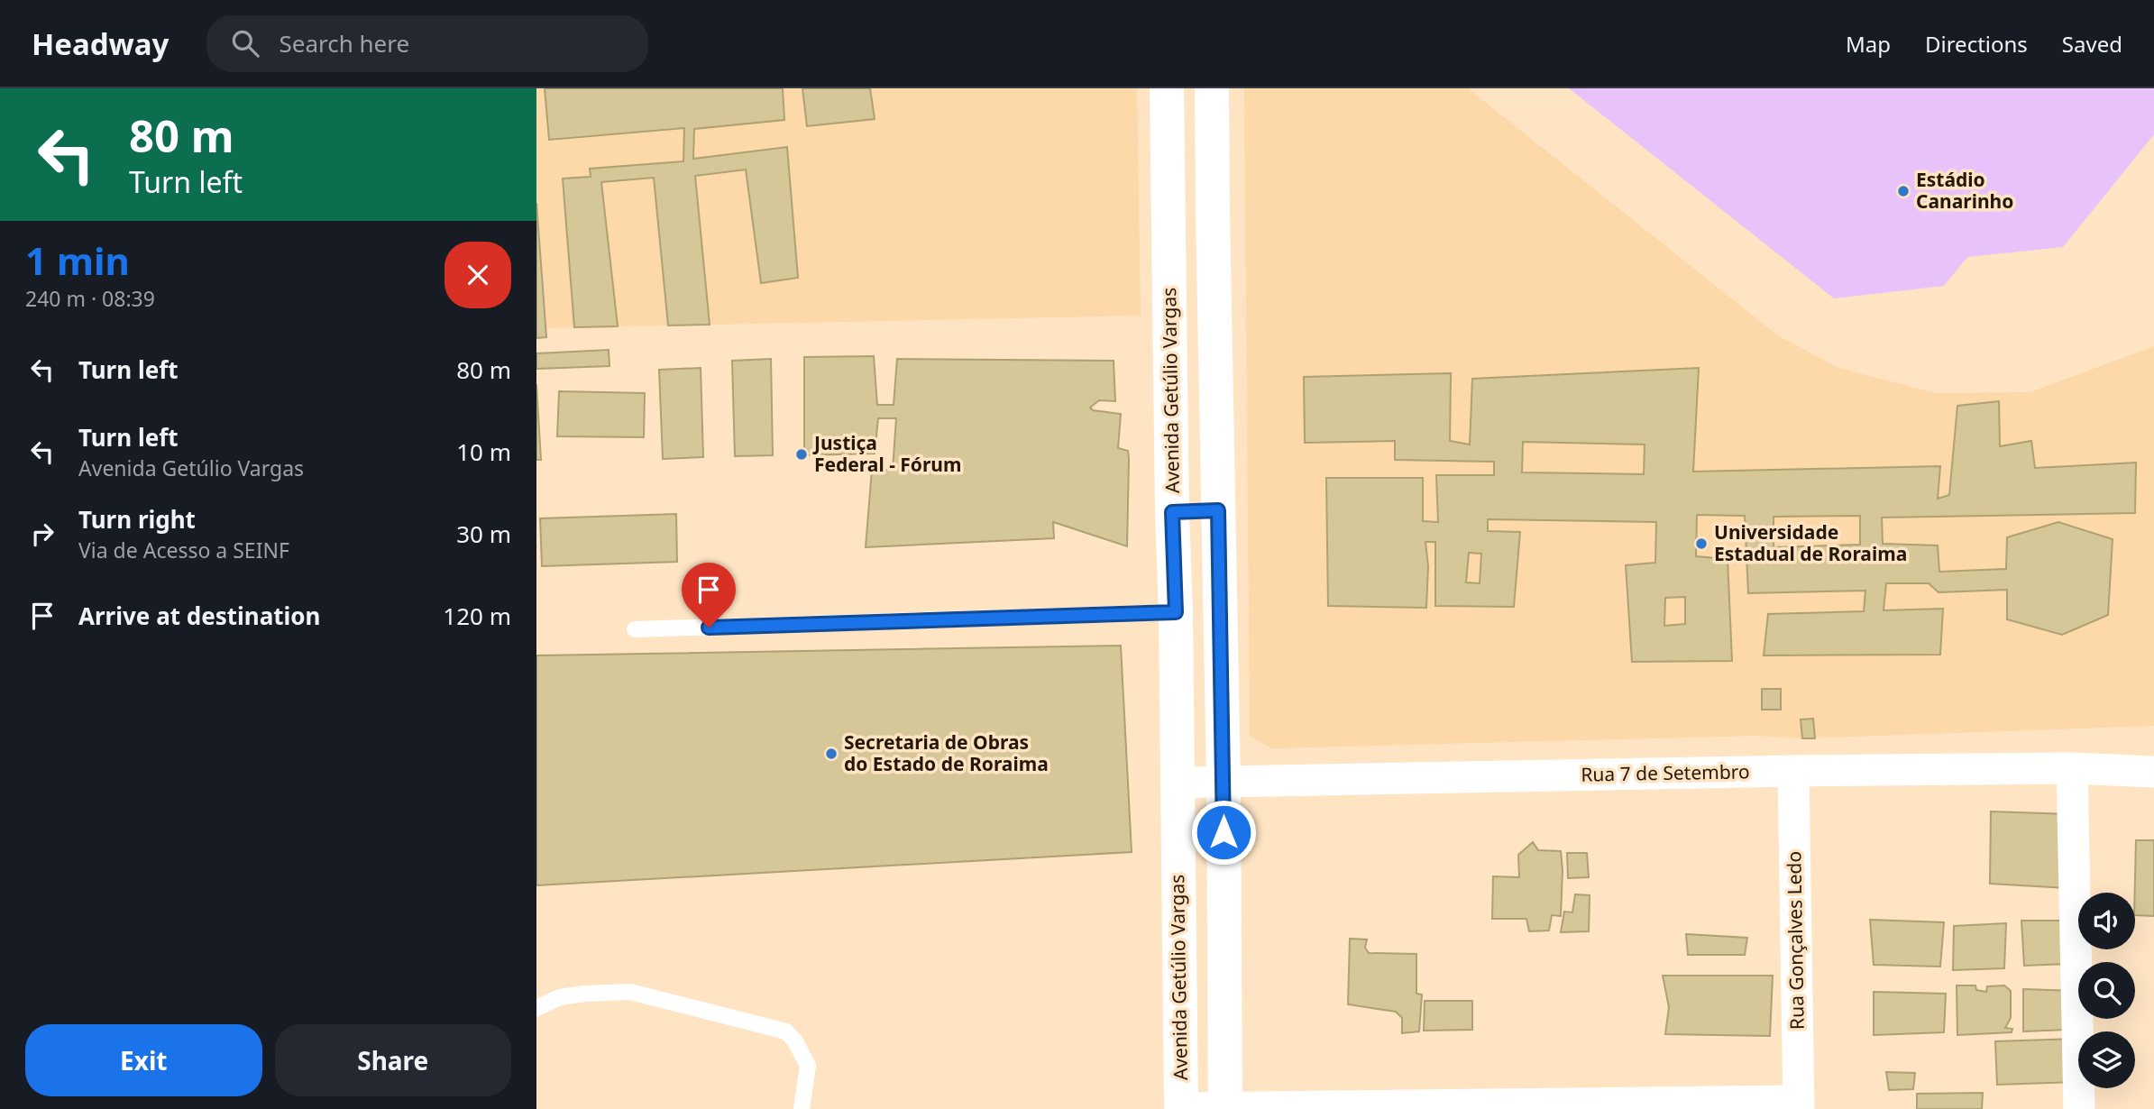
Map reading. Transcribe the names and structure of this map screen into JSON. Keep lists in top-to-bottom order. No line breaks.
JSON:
{"streets":{"main road":["Avenida Getúlio Vargas"],"street":["Rua 7 de Setembro","Rua Gonçalves Ledo"]},"crossings":[["Avenida Getúlio Vargas","Rua 7 de Setembro"],["Rua 7 de Setembro","Rua Gonçalves Ledo"]],"places":["Estádio Canarinho","Justiça Federal - Fórum","Universidade Estadual de Roraima","Secretaria de Obras do Estado de Roraima"],"page":{"header":"Headway","search":"Search here","nav":["Map","Directions","Saved"],"turn":["80 m","Turn left"],"heading":["1 min","240 m · 08:39"],"list":[{"name":"Turn left","value":"80 m"},{"name":"Turn left","note":"Avenida Getúlio Vargas","value":"10 m"},{"name":"Turn right","note":"Via de Acesso a SEINF","value":"30 m"},{"name":"Arrive at destination","value":"120 m"}],"buttons":["Exit","Share"]}}
